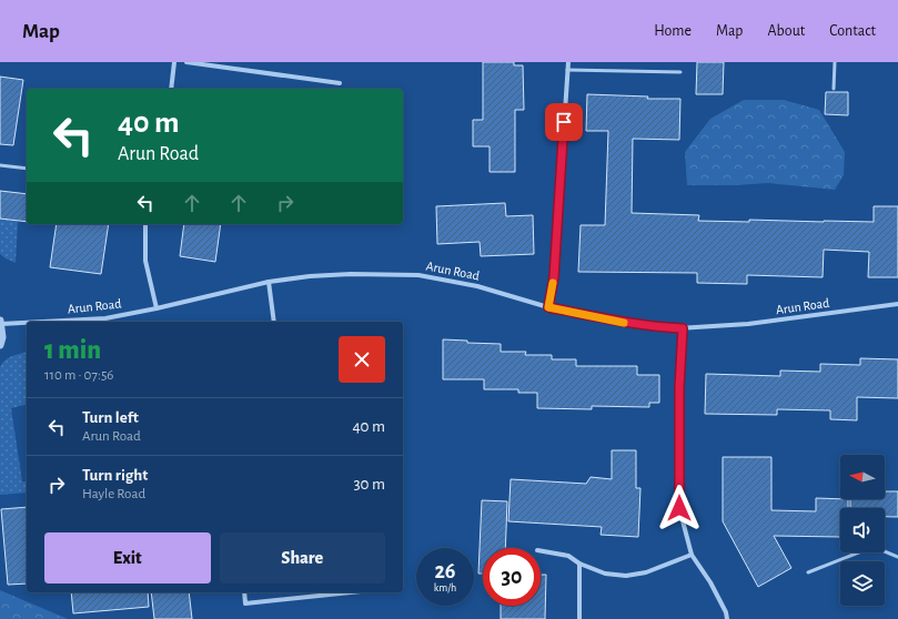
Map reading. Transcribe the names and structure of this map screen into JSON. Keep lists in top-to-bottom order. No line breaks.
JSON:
{"streets":{"street":["Arun Road"]},"north":"left","page":{"header":"Map","nav":["Home","Map","About","Contact"],"turn":["40 m","Arun Road"],"heading":["1 min","110 m · 07:56"],"list":[{"name":"Turn left","note":"Arun Road","value":"40 m"},{"name":"Turn right","note":"Hayle Road","value":"30 m"}],"buttons":["Exit","Share"],"speed":"26 km/h","limit":"30"}}
